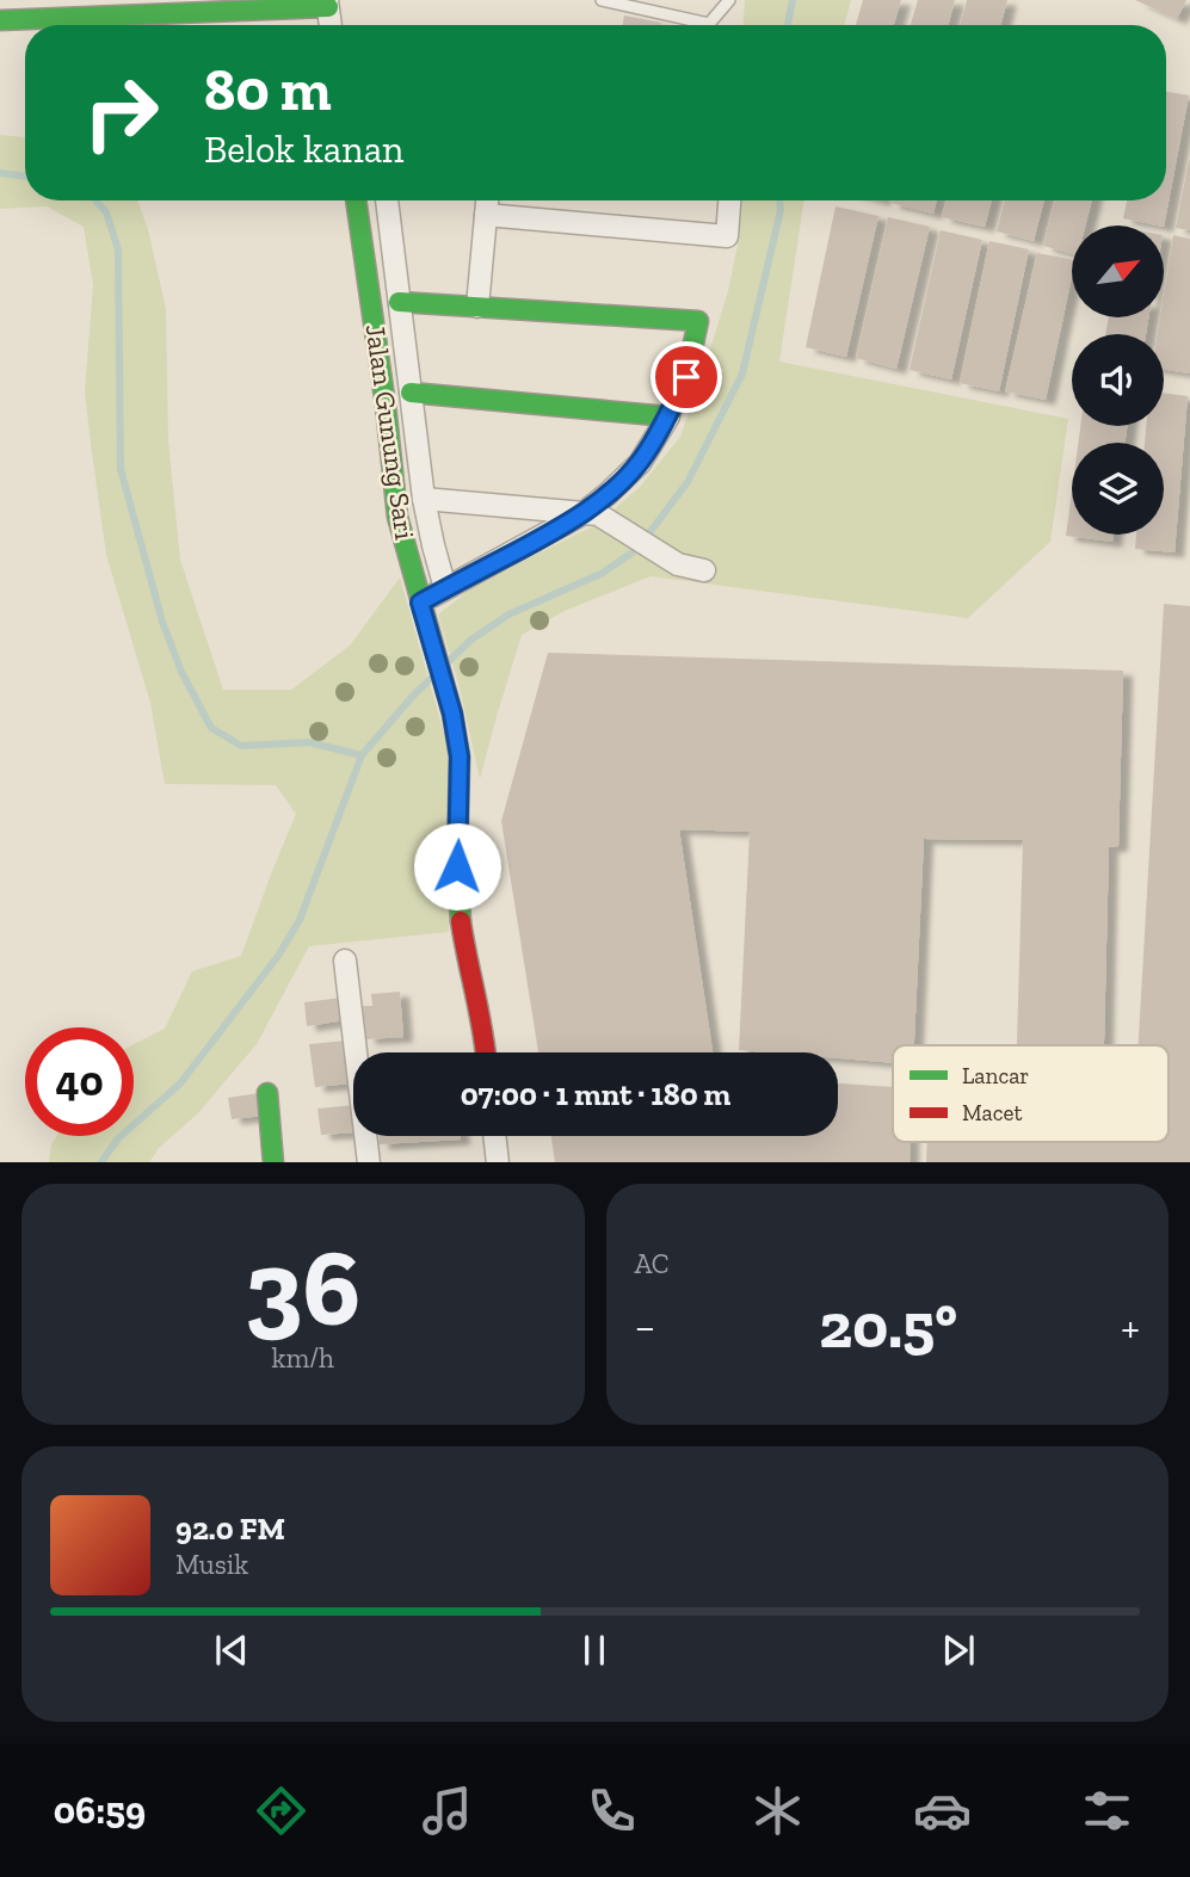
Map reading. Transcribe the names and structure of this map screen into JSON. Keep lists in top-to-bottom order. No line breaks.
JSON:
{"streets":{"street":["Jalan Gunung Sari"]},"legend":["Lancar","Macet"],"north":"top right","page":{"turn":["80 m","Belok kanan"],"limit":"40","trip":"07:00 · 1 mnt · 180 m","tile":[["36","km/h"],"AC"],"heat":["−","20.5°","+"],"song":["92.0 FM","Musik"],"tabs":"06:59"}}
